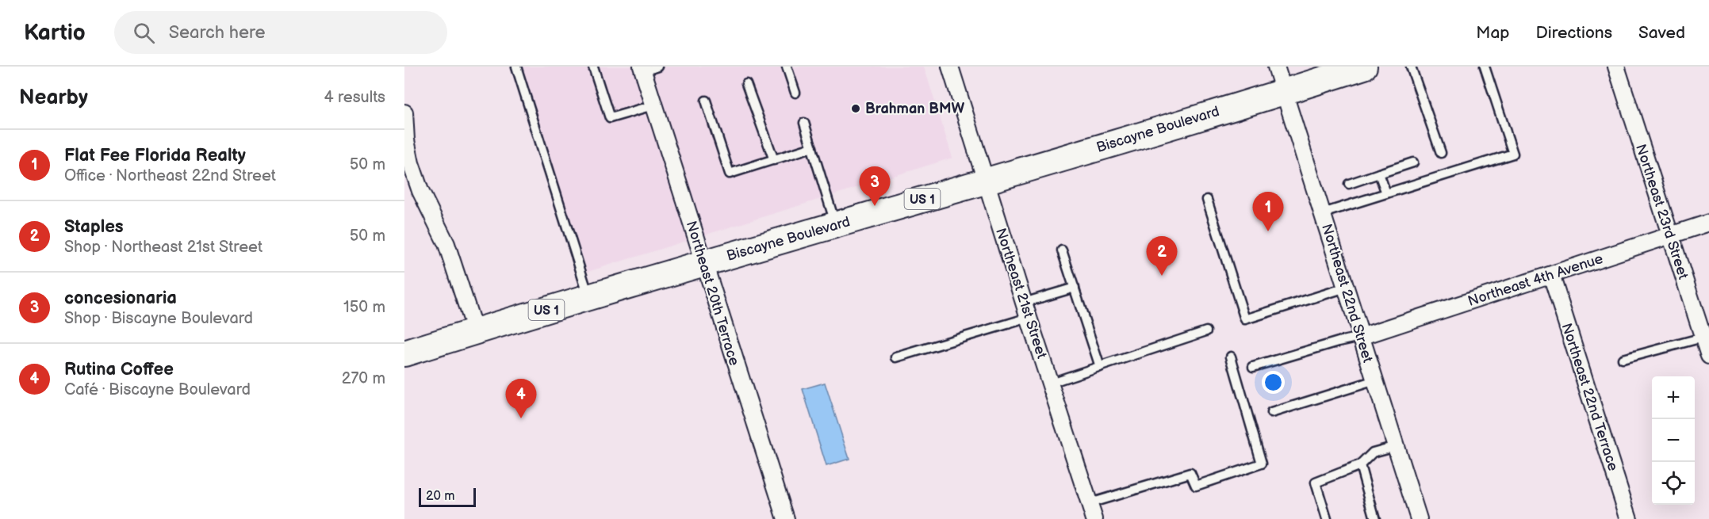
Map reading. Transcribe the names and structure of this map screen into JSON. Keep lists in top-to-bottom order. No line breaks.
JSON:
{"streets":{"main road":["Biscayne Boulevard","US 1"],"street":["Northeast 23rd Street","Northeast 4th Avenue","Northeast 20th Terrace","Northeast 21st Street","Northeast 22nd Street","Northeast 22nd Terrace"]},"crossings":[["Biscayne Boulevard","Northeast 20th Terrace"],["Biscayne Boulevard","Northeast 21st Street"],["Biscayne Boulevard","Northeast 22nd Street"],["Northeast 23rd Street","Northeast 4th Avenue"],["Northeast 4th Avenue","Northeast 22nd Street"],["Northeast 4th Avenue","Northeast 22nd Terrace"]],"places":["Brahman BMW"],"scale_bar":"20 m","page":{"header":"Kartio","search":"Search here","nav":["Map","Directions","Saved"],"heading":["Nearby","4 results"],"list":[{"mark":"1","name":"Flat Fee Florida Realty","note":"Office · Northeast 22nd Street","value":"50 m"},{"mark":"2","name":"Staples","note":"Shop · Northeast 21st Street","value":"50 m"},{"mark":"3","name":"concesionaria","note":"Shop · Biscayne Boulevard","value":"150 m"},{"mark":"4","name":"Rutina Coffee","note":"Café · Biscayne Boulevard","value":"270 m"}],"pins":["3","1","2","4"],"map_buttons":["+","−"],"scale":"20 m"}}
